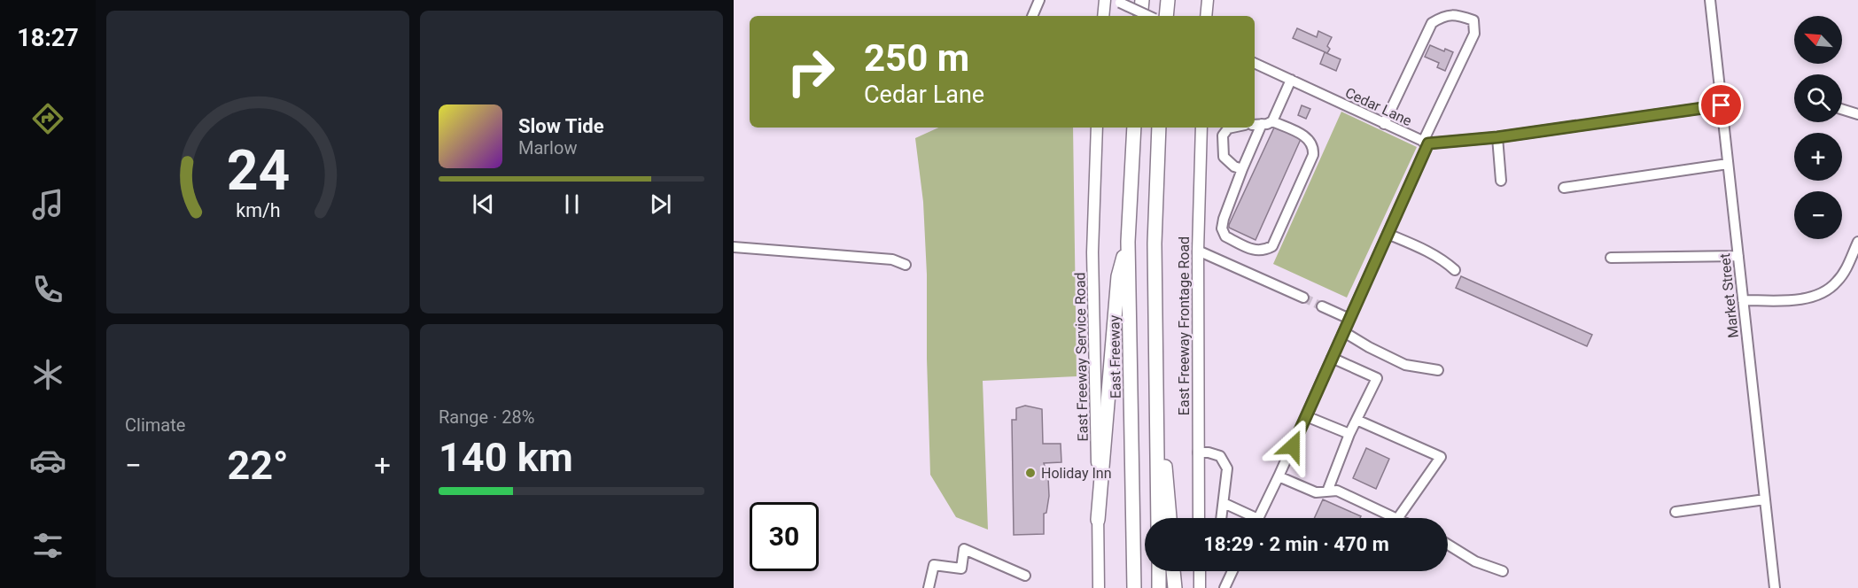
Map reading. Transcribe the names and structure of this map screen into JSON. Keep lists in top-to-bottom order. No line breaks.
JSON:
{"streets":{"highway":["East Freeway"],"main road":["East Freeway Frontage Road","East Freeway Service Road"],"street":["Cedar Lane","Market Street"]},"places":["Holiday Inn"],"north":"top left","page":{"tabs":"18:27","map_buttons":["+","−"],"turn":["250 m","Cedar Lane"],"song":["Slow Tide","Marlow"],"tile":["Climate",["Range · 28%","140 km"]],"heat":["−","22°","+"],"limit":"30","trip":"18:29 · 2 min · 470 m","gauge":["24","km/h"]}}
